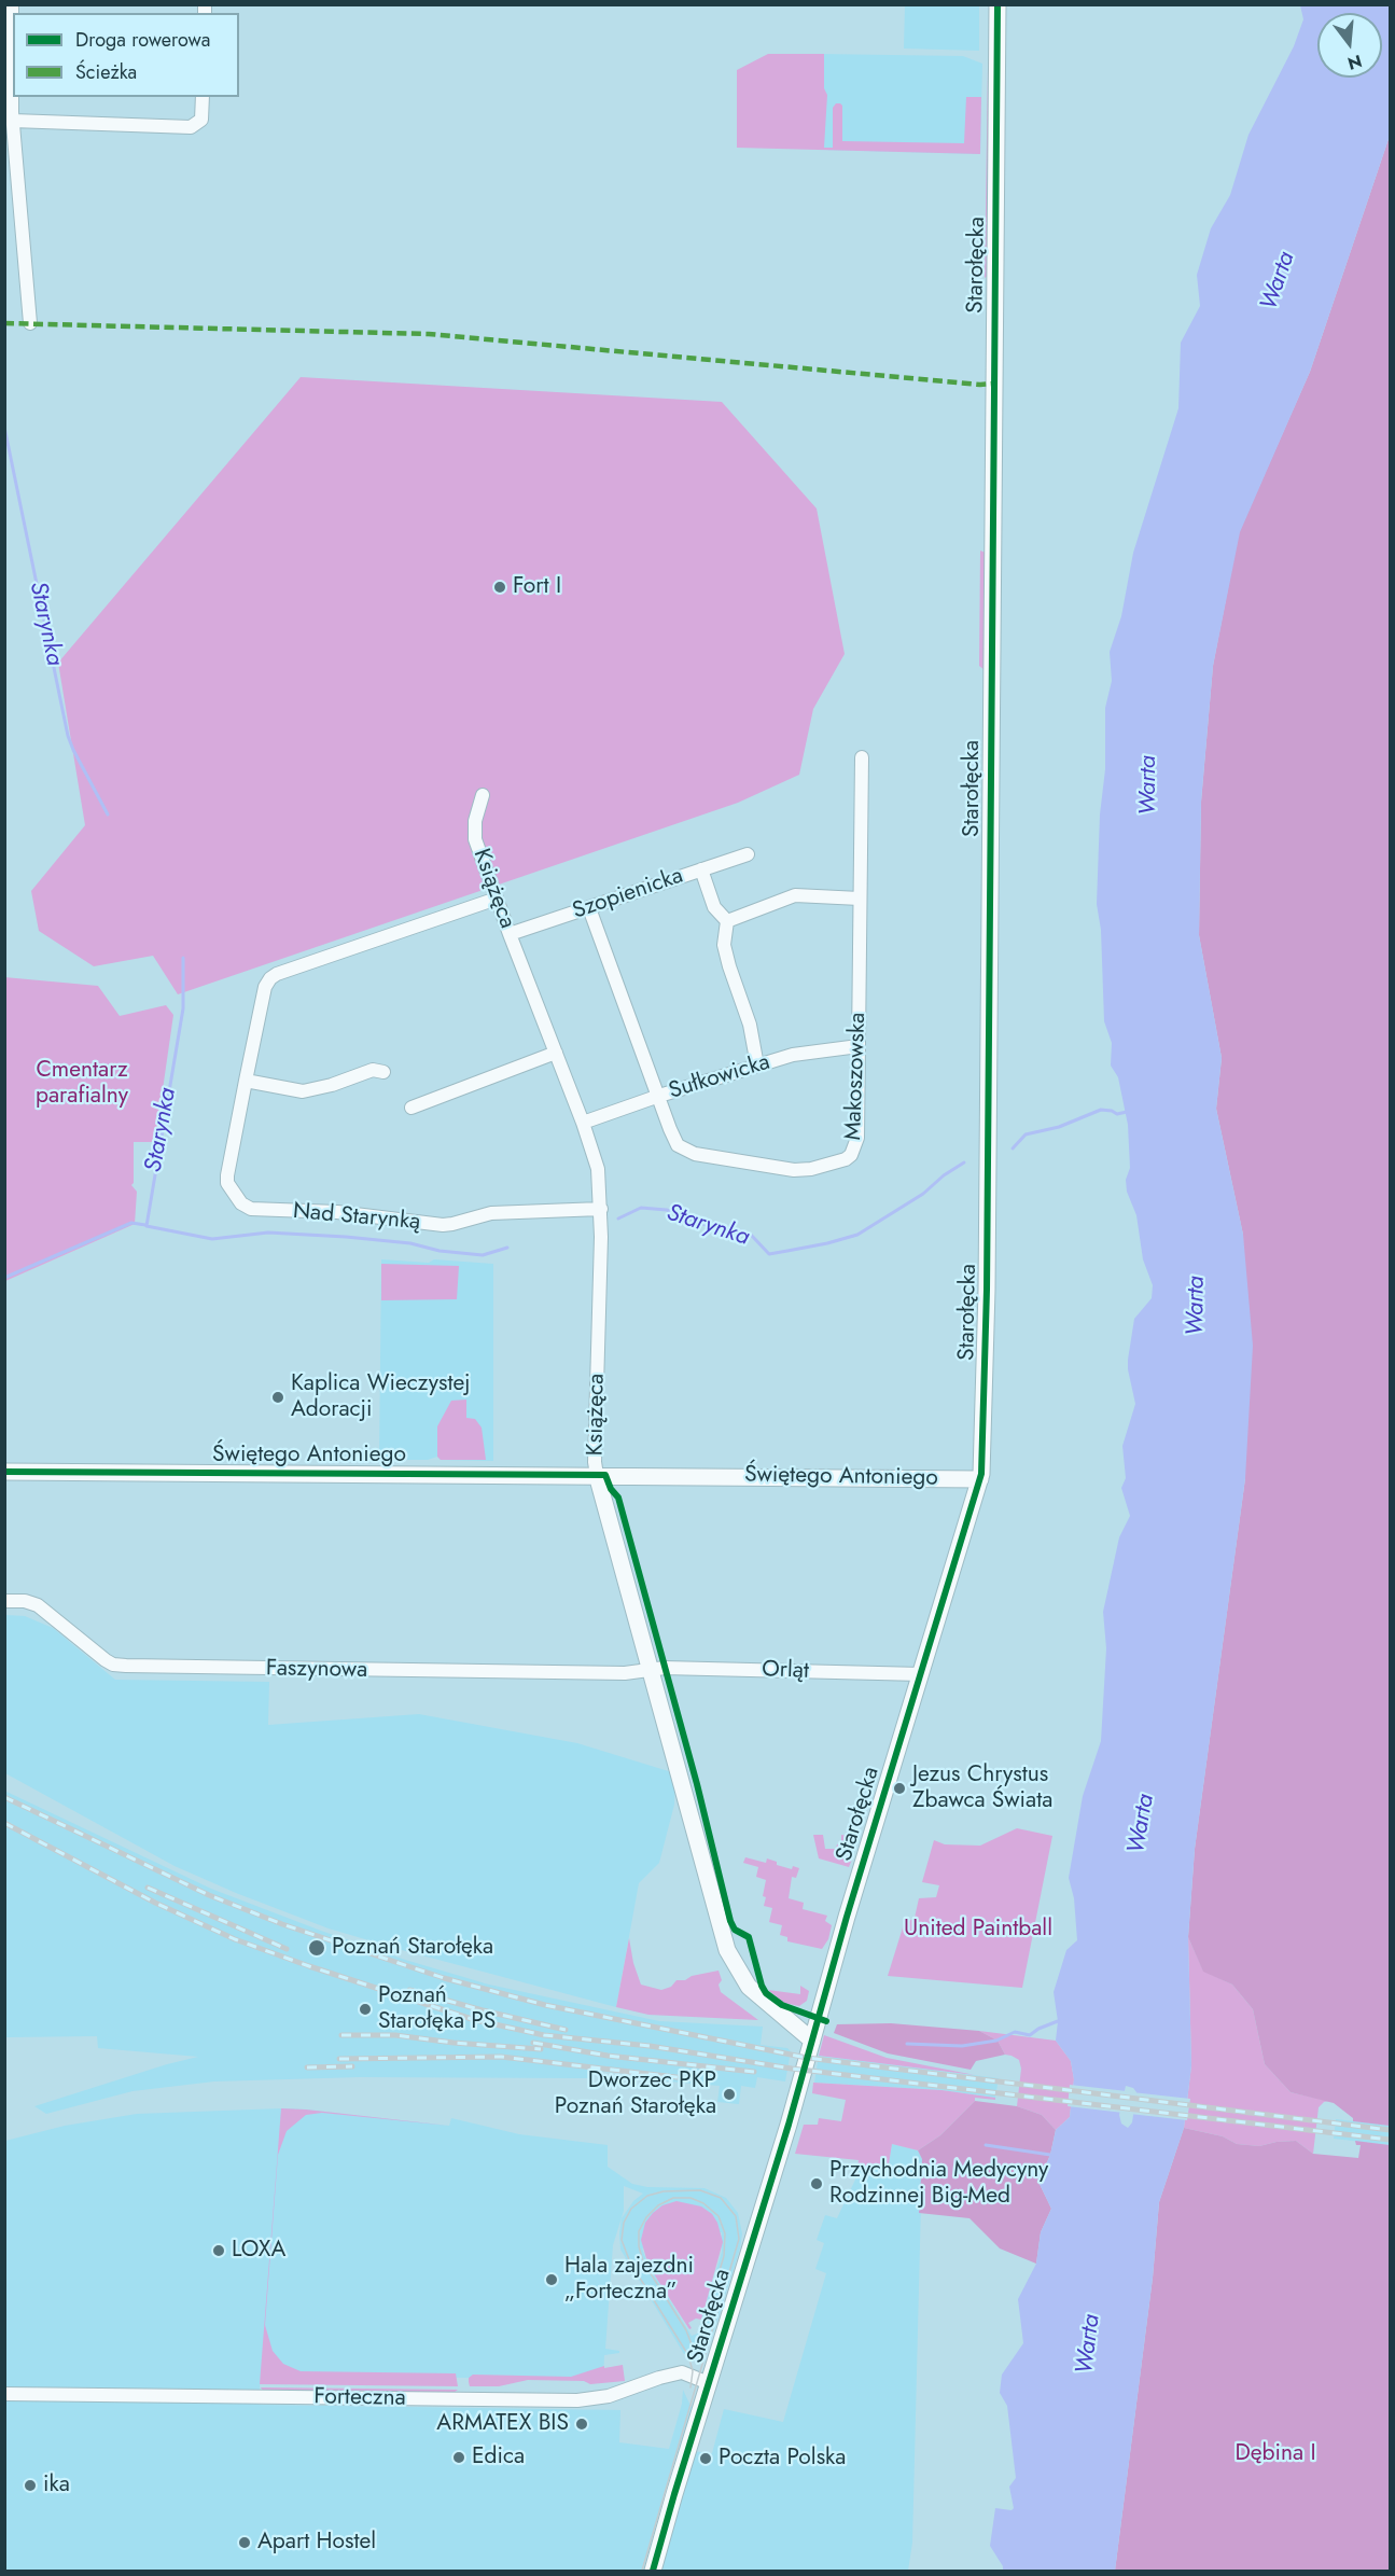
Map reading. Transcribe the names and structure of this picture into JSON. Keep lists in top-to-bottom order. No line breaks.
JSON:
{"streets":{"street":["Starołęcka","Książęca","Szopienicka","Makoszowska","Sułkowicka","Nad Starynką","Świętego Antoniego","Faszynowa","Orląt","Forteczna"]},"crossings":[["Starołęcka","Książęca"],["Starołęcka","Świętego Antoniego"],["Starołęcka","Orląt"],["Starołęcka","Forteczna"],["Książęca","Szopienicka"],["Książęca","Sułkowicka"],["Książęca","Nad Starynką"],["Książęca","Świętego Antoniego"],["Książęca","Faszynowa"],["Książęca","Orląt"],["Szopienicka","Makoszowska"],["Makoszowska","Sułkowicka"],["Faszynowa","Orląt"]],"water":["Warta","Starynka"],"parks":["Cmentarz parafialny","United Paintball","Dębina I"],"places":["Fort I","Kaplica Wieczystej Adoracji","Jezus Chrystus Zbawca Świata","Poznań Starołęka","Poznań Starołęka PS","Dworzec PKP Poznań Starołęka","Przychodnia Medycyny Rodzinnej Big-Med","LOXA","Hala zajezdni „Forteczna”","ARMATEX BIS","Edica","Poczta Polska","ika","Apart Hostel"],"legend":["Droga rowerowa","Ścieżka"],"north":"bottom"}
